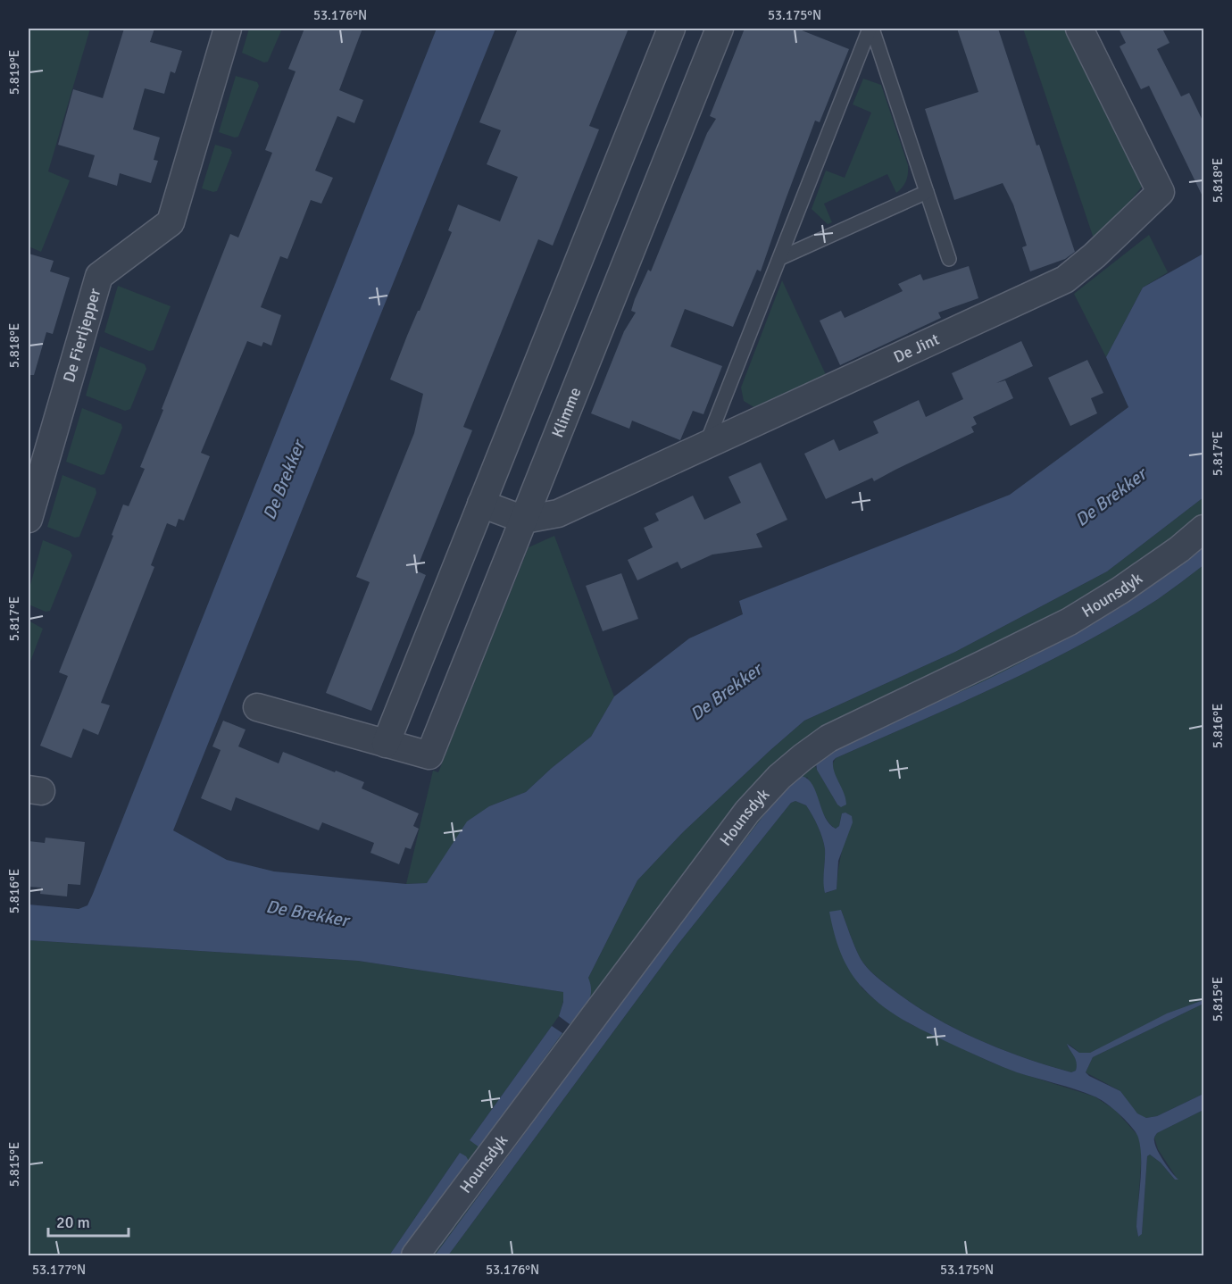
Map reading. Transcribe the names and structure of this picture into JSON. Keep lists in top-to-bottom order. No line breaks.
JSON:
{"streets":{"street":["De Fierljepper","De Jint","Klimme","Hounsdyk"]},"crossings":[["De Jint","Klimme"]],"water":["De Brekker"],"scale_bar":"20 m","coordinates":["53.176°N","53.175°N","5.819°E","5.818°E","5.817°E","5.816°E","5.815°E","53.177°N"]}
